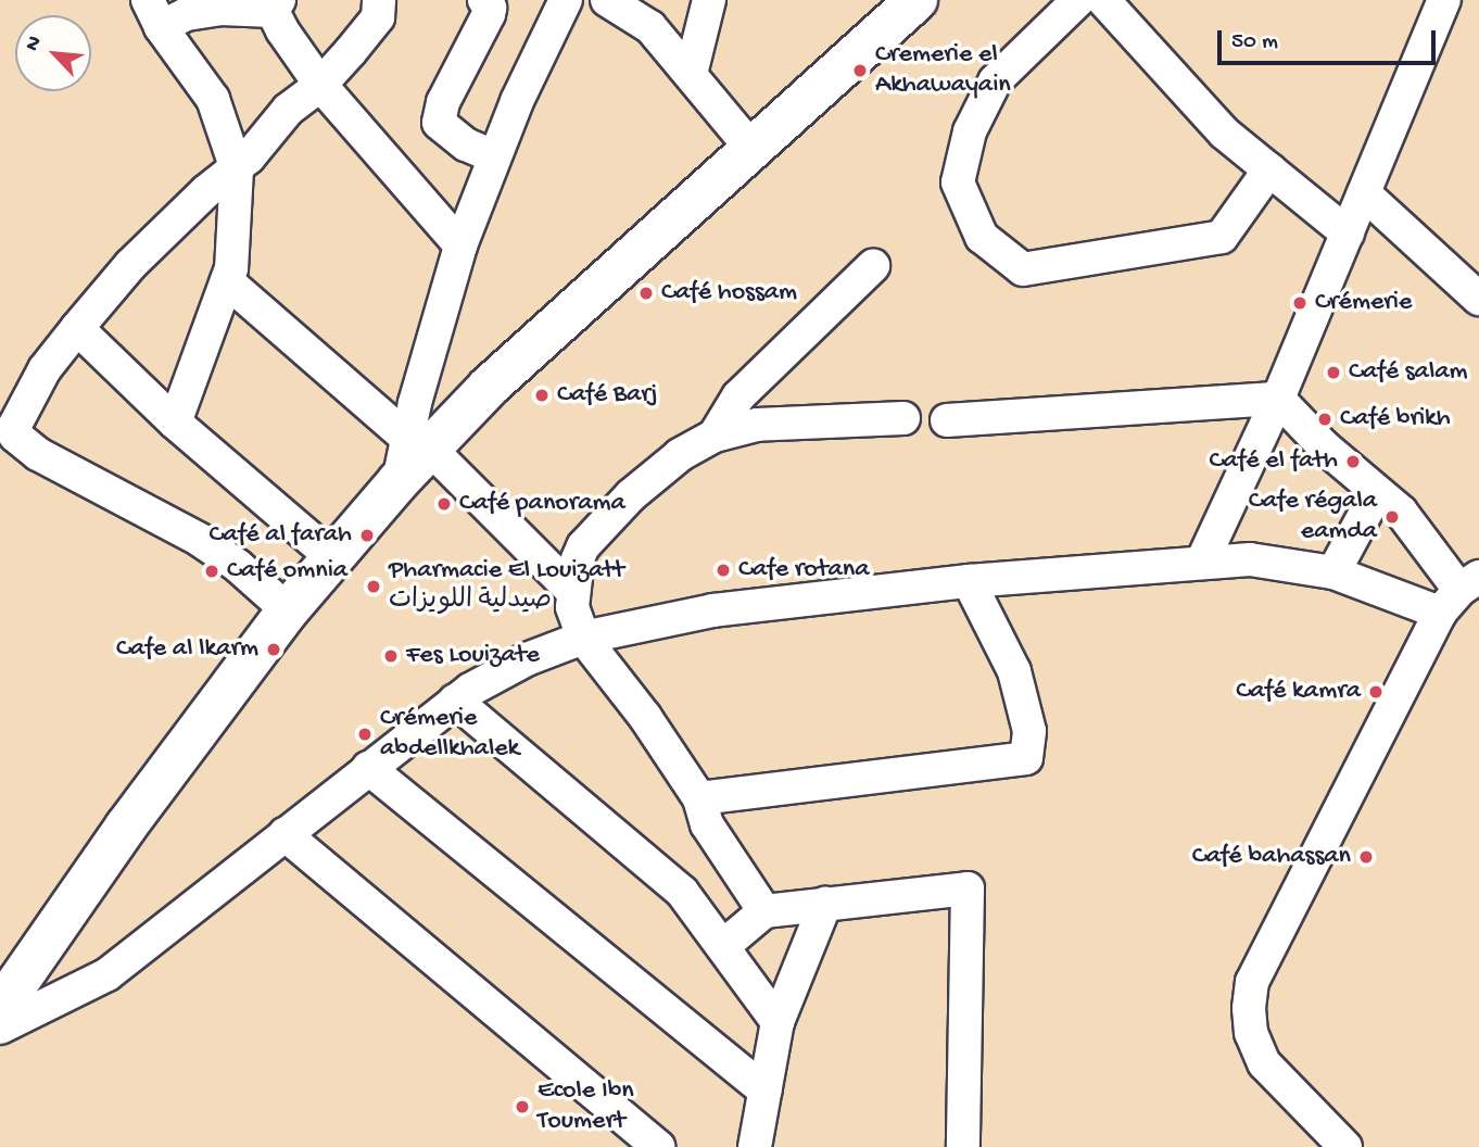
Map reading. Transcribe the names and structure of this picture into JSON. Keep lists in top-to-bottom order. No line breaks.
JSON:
{"places":["Cremerie el Akhawayain","Café hossam","Crémerie","Café salam","Café Barj","Café brikh","Café el fath","Café panorama","Cafe régala eamda","Café al farah","Cafe rotana","Café omnia","Pharmacie El Louizatt صيدلية اللويزات","Cafe al lkarm","Fes Louizate","Café kamra","Crémerie abdellkhalek","Café bahassan","Ecole Ibn Toumert"],"scale_bar":"50 m","north":"top left"}
